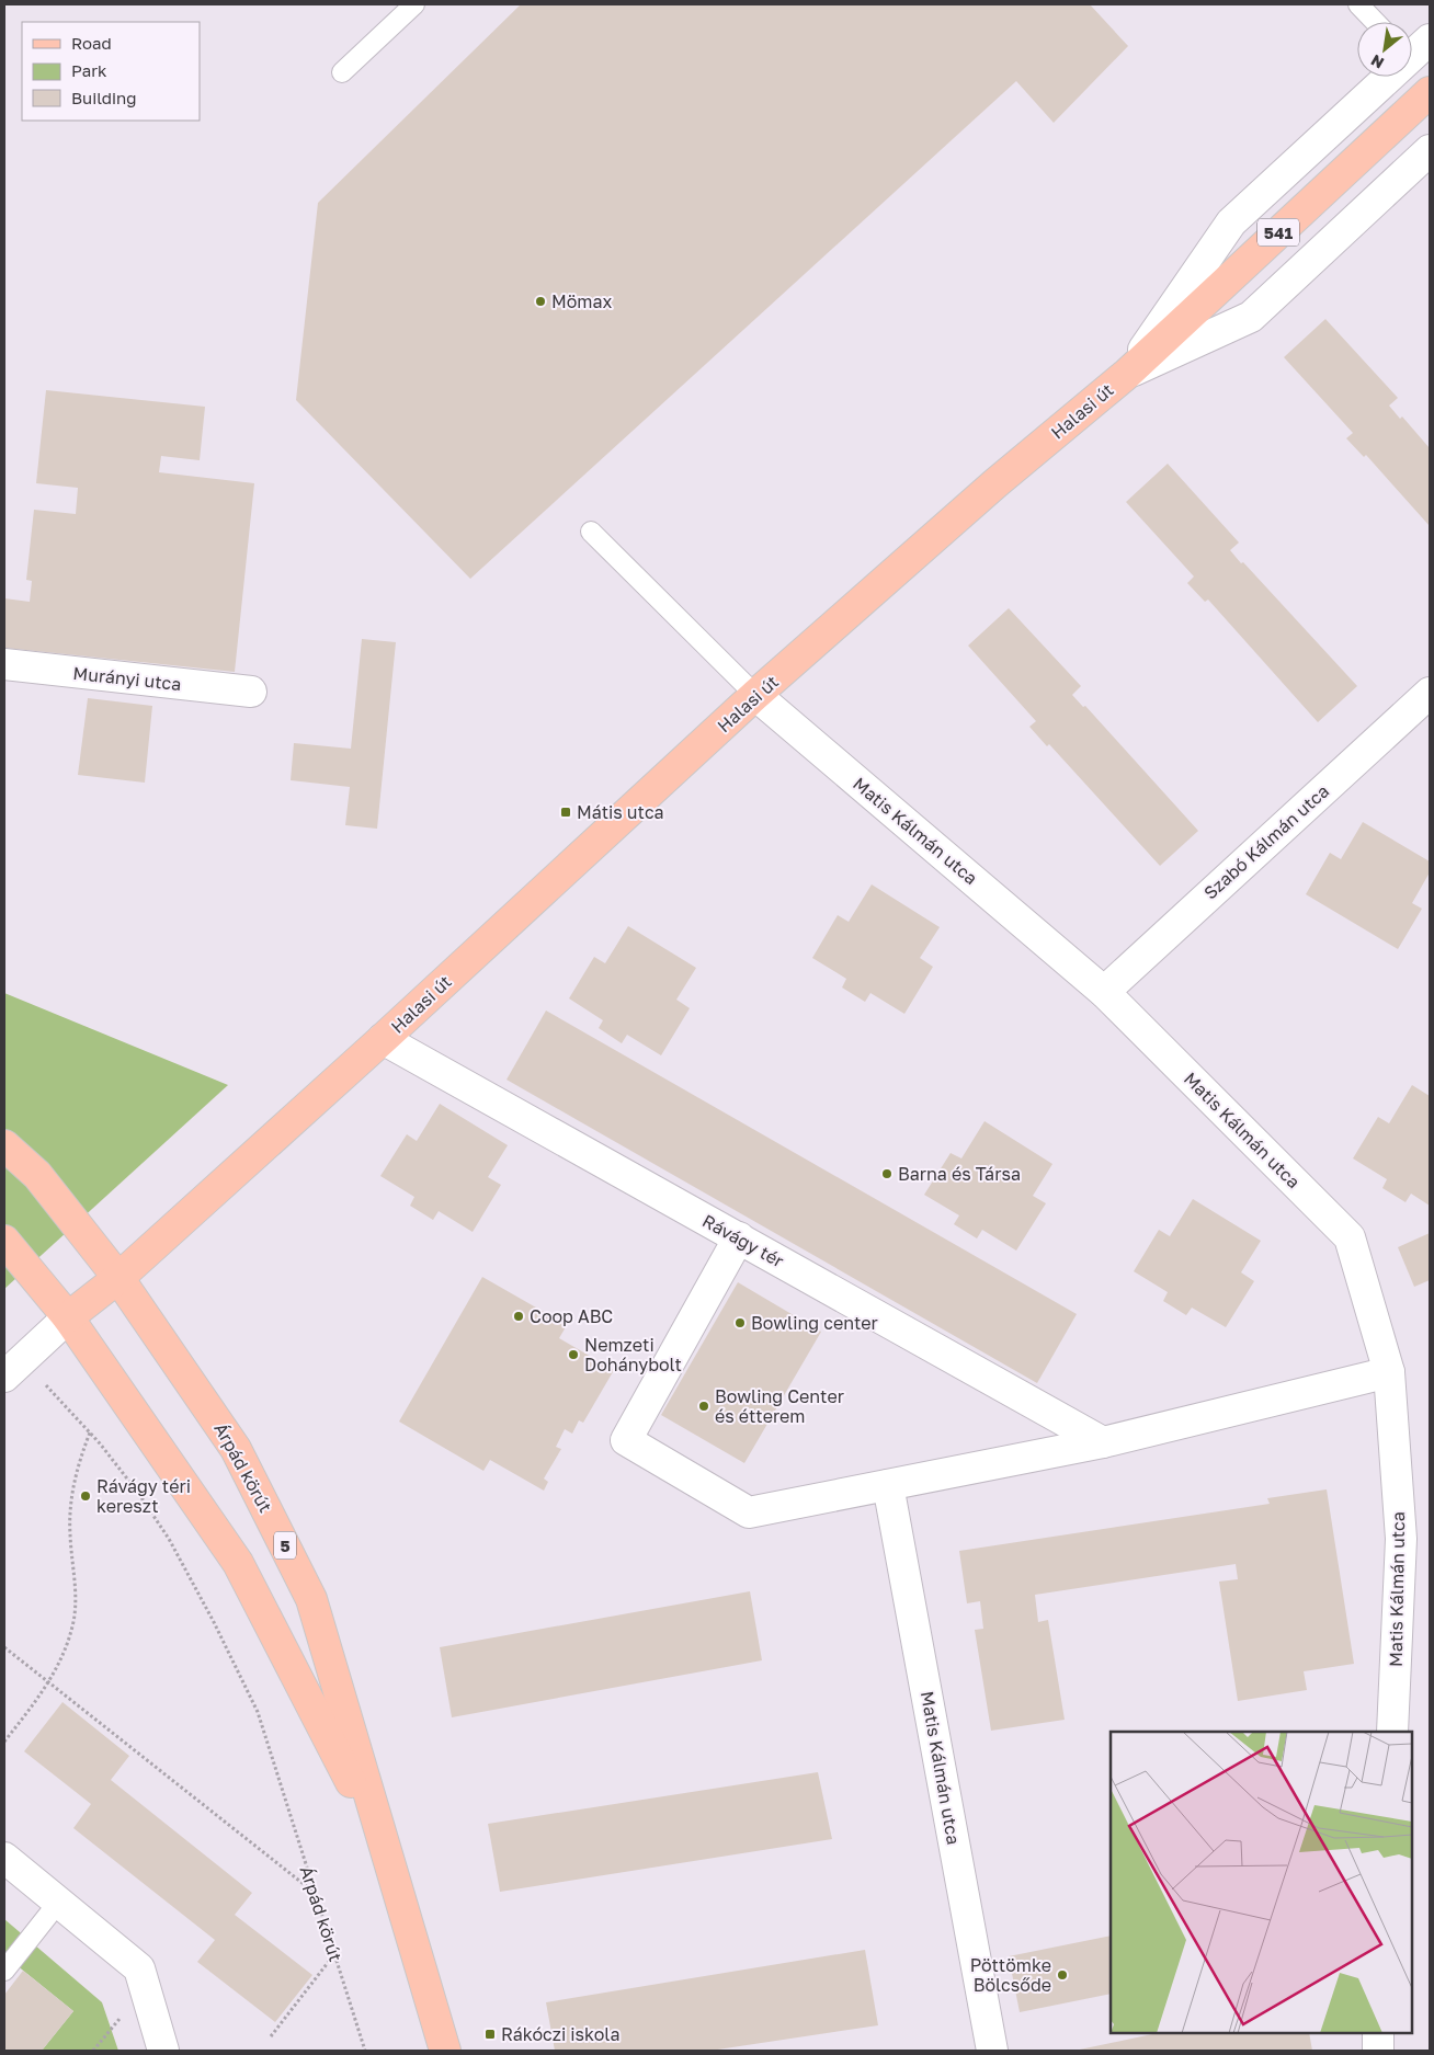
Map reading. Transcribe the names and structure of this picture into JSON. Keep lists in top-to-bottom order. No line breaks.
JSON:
{"streets":{"main road":["541","Halasi út","Árpád körút","5"],"street":["Murányi utca","Matis Kálmán utca","Szabó Kálmán utca","Rávágy tér"]},"crossings":[["Halasi út","Matis Kálmán utca"],["Halasi út","Rávágy tér"],["Halasi út","Árpád körút"],["Halasi út","5"],["Matis Kálmán utca","Szabó Kálmán utca"],["Árpád körút","5"]],"places":{"other":["Mömax","Barna és Társa","Coop ABC","Bowling center","Nemzeti Dohánybolt","Bowling Center és étterem","Rávágy téri kereszt","Pöttömke Bölcsőde"],"transit":["Mátis utca","Rákóczi iskola"]},"legend":["Road","Park","Building"],"north":"bottom left"}
